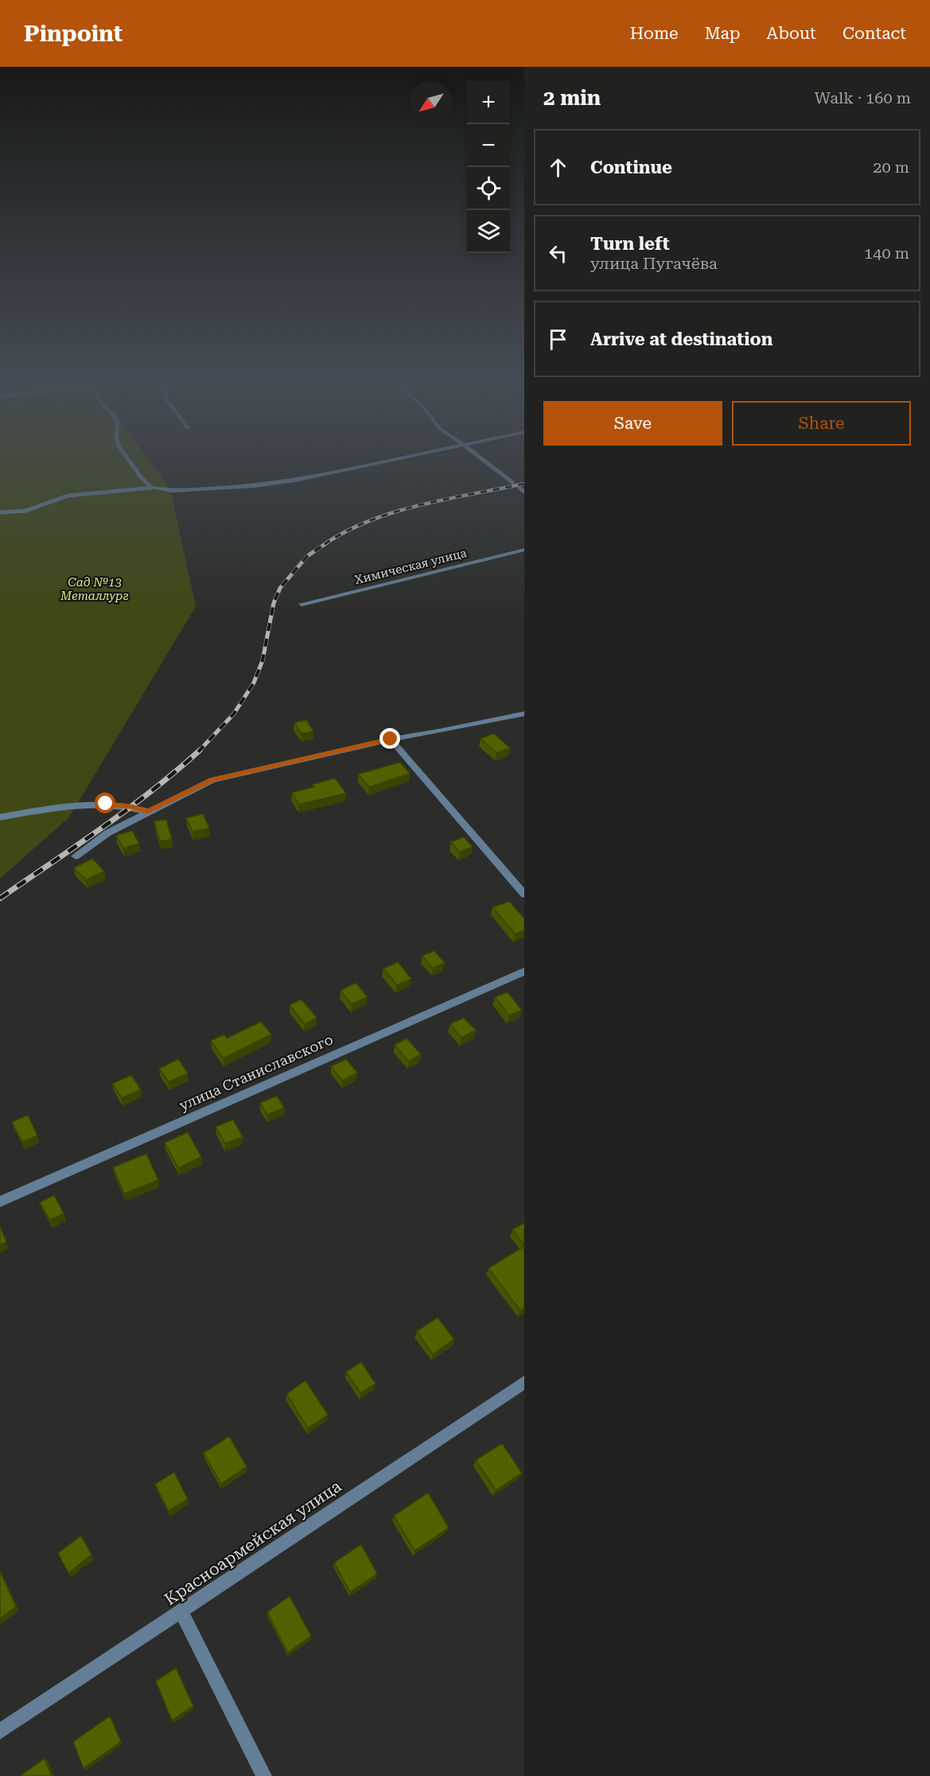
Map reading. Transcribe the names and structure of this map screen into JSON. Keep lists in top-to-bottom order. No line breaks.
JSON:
{"streets":{"street":["Химическая улица","улица Станиславского","Красноармейская улица"]},"parks":["Сад №13 Металлург"],"north":"bottom left","page":{"header":"Pinpoint","nav":["Home","Map","About","Contact"],"heading":["2 min","Walk · 160 m"],"map_buttons":["+","−"],"list":[["Continue","20 m"],["Turn left","улица Пугачёва","140 m"],"Arrive at destination"],"buttons":["Save","Share"]}}
